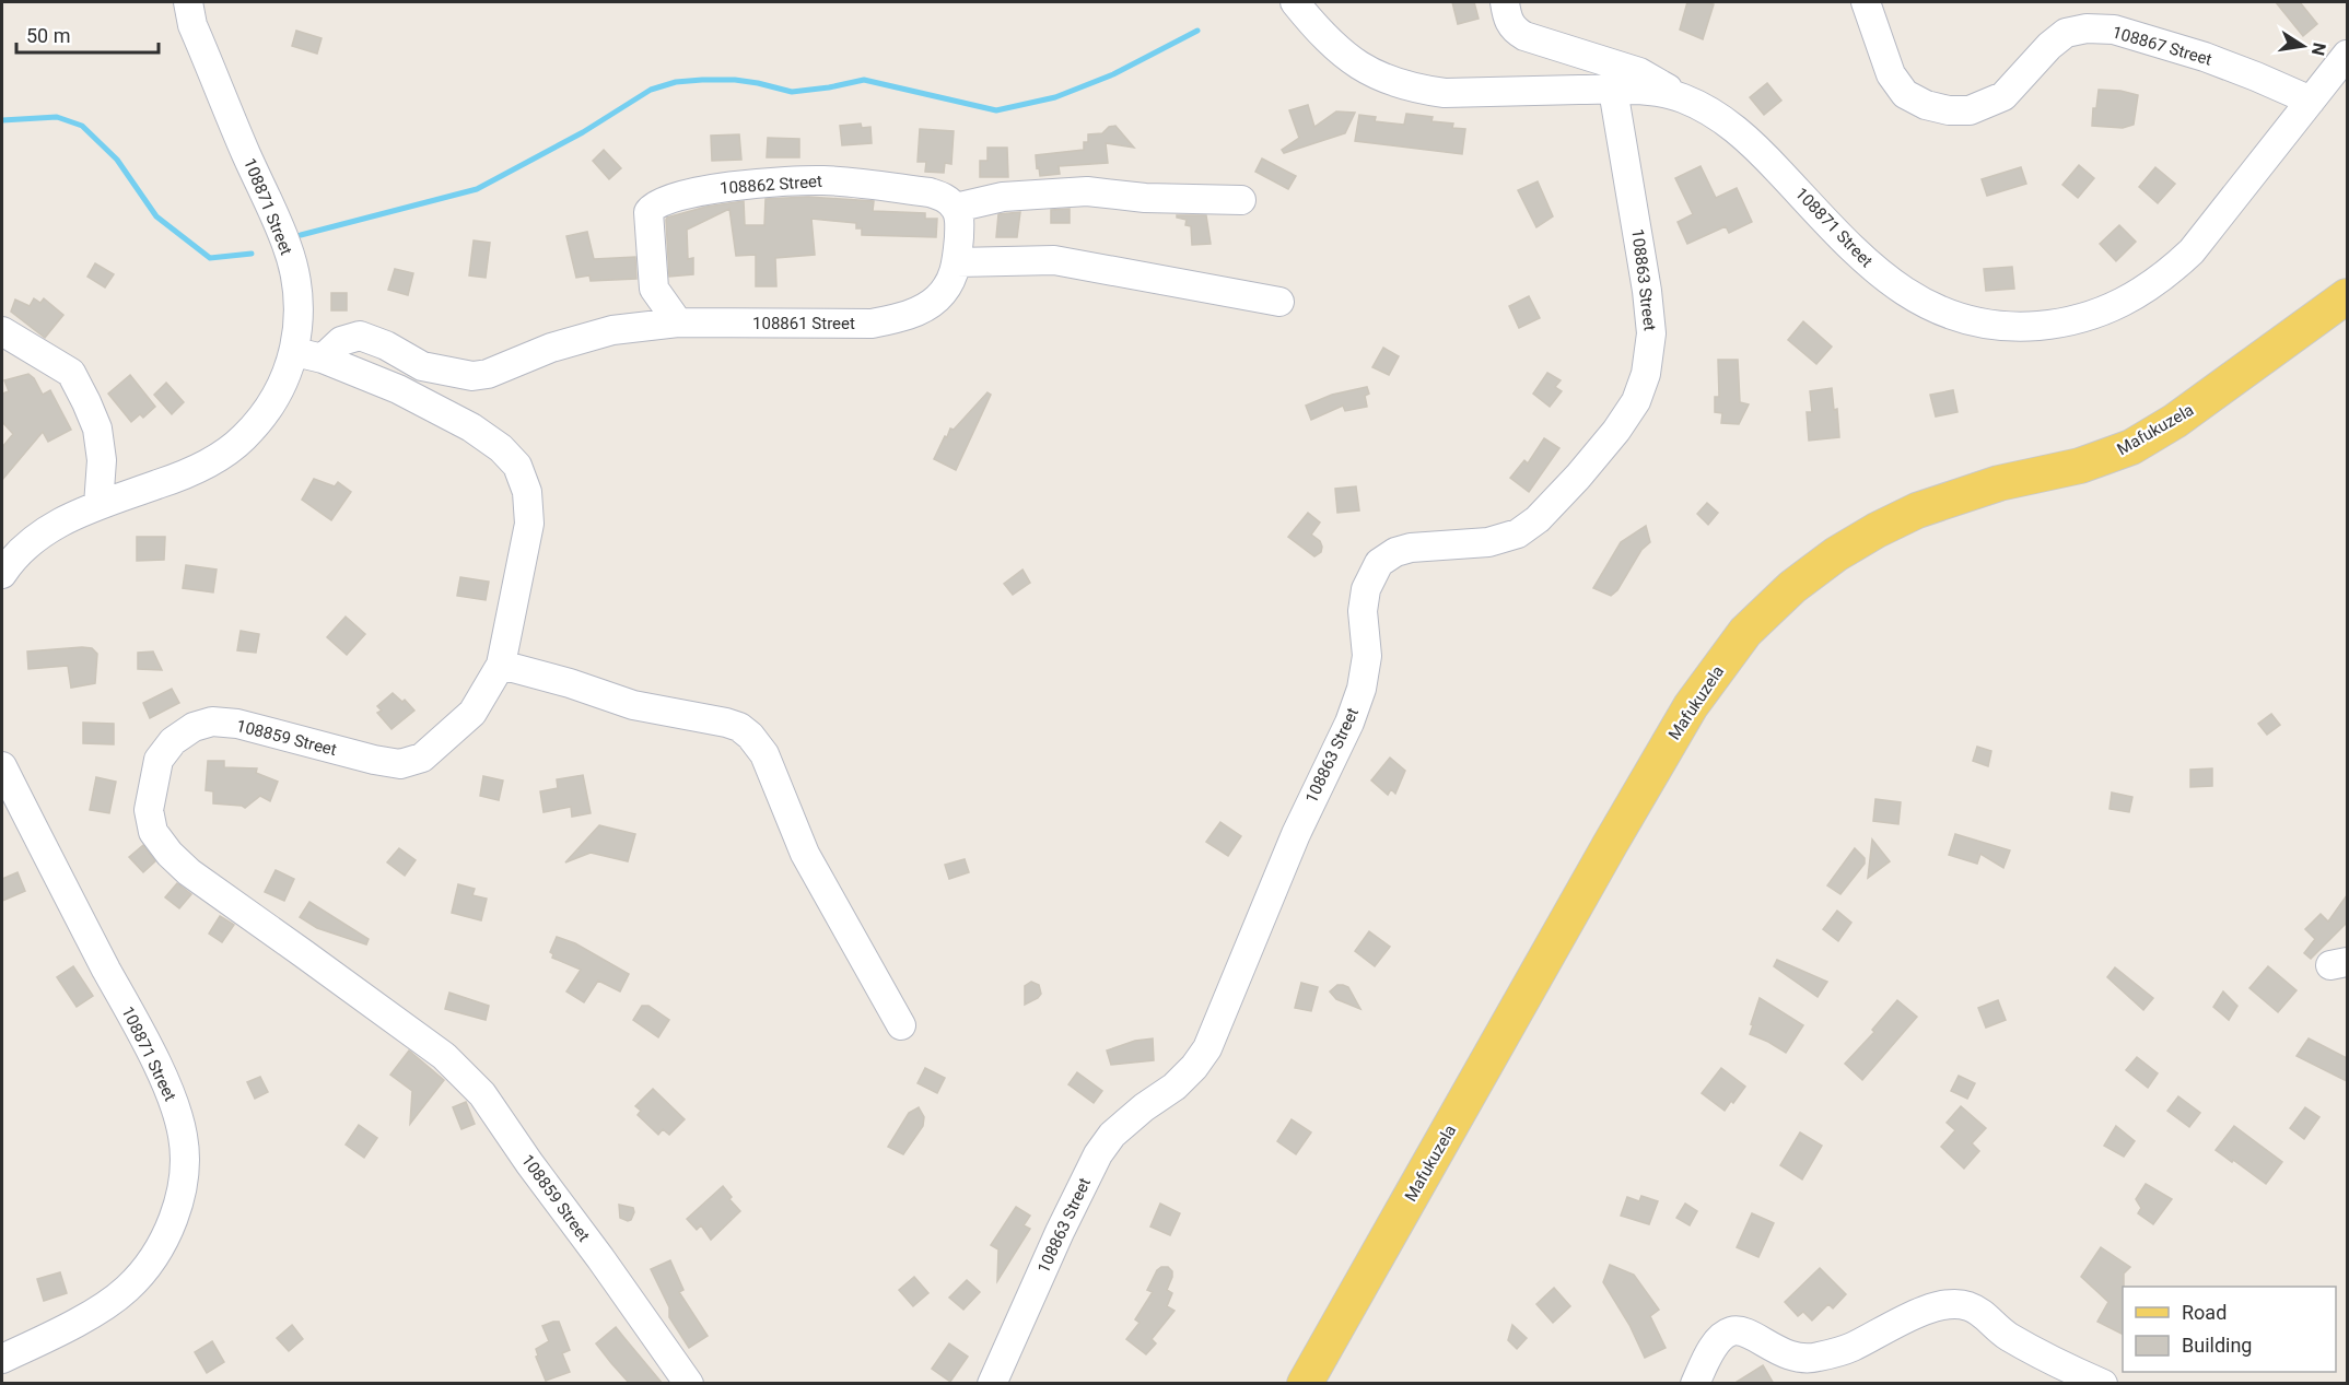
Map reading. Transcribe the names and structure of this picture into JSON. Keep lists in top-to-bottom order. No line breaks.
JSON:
{"streets":{"main road":["Mafukuzela"],"street":["108867 Street","108862 Street","108871 Street","108863 Street","108861 Street","108859 Street"]},"crossings":[["108867 Street","108871 Street"],["108862 Street","108861 Street"],["108871 Street","108863 Street"],["108871 Street","108859 Street"],["108861 Street","108859 Street"]],"legend":["Road","Building"],"scale_bar":"50 m","north":"right"}
